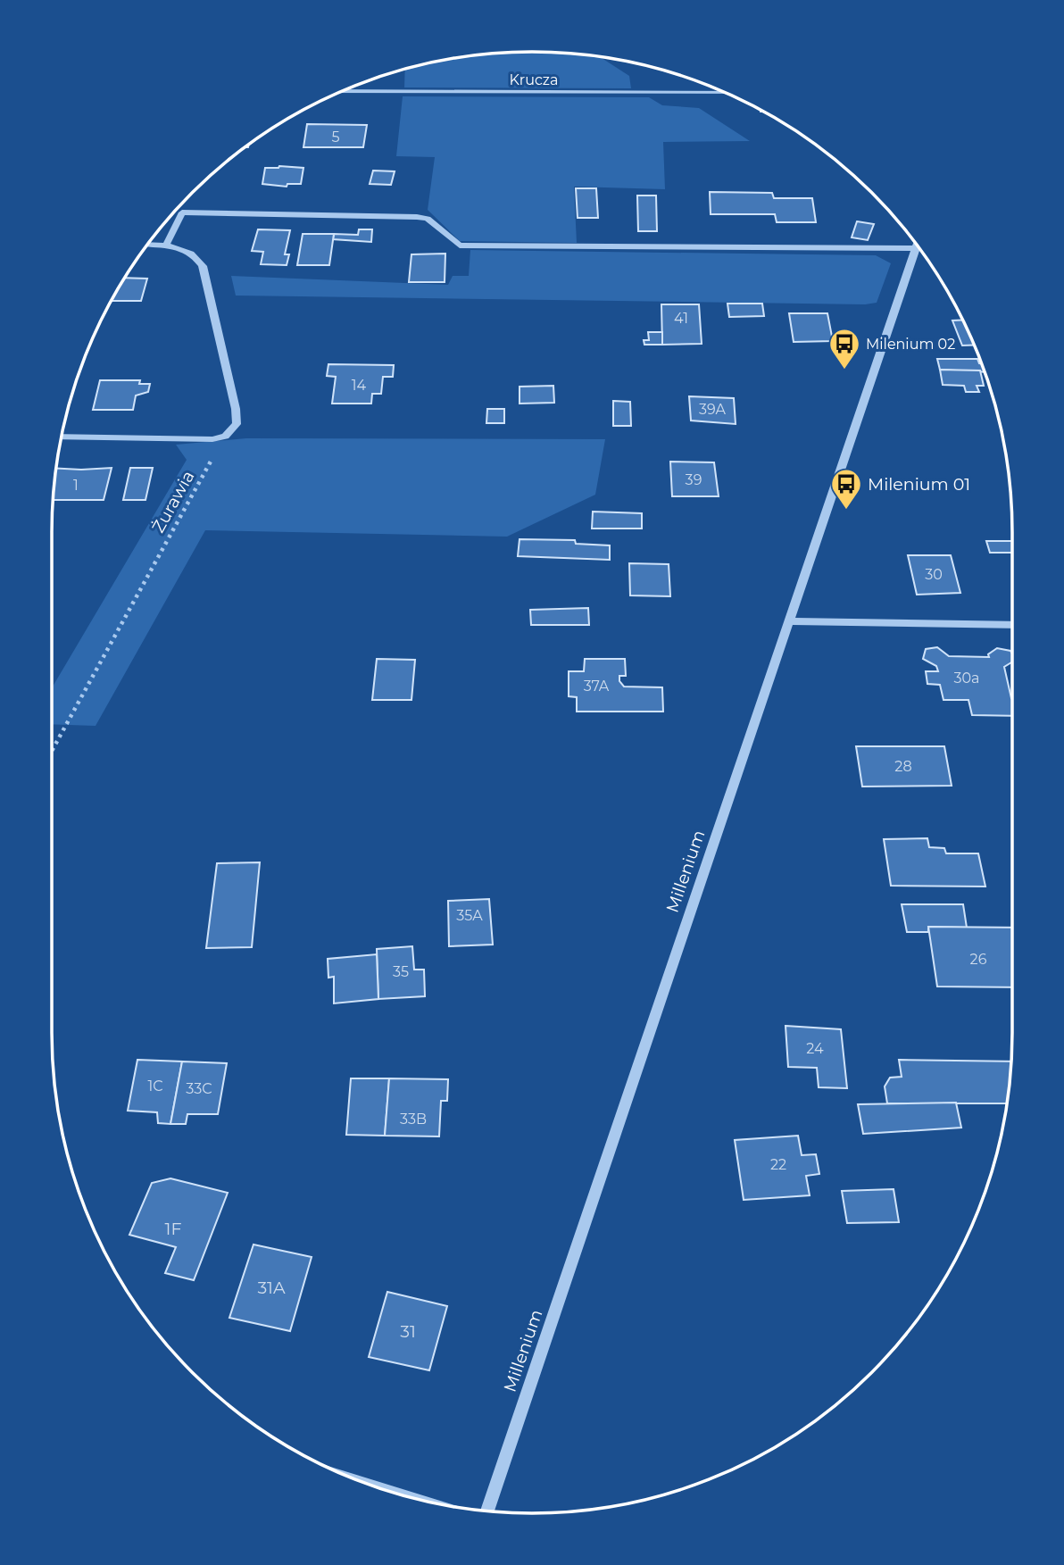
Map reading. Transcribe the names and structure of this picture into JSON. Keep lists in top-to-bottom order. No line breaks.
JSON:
{"streets":{"street":["Krucza","Millenium"],"path":["Żurawia"]},"places":{"bus stop":["Milenium 02","Milenium 01"]},"house_numbers":["5","41","14","39A","39","1","30","30a","37A","28","35A","26","35","24","1C","33C","33B","22","1F","31A","31"]}
